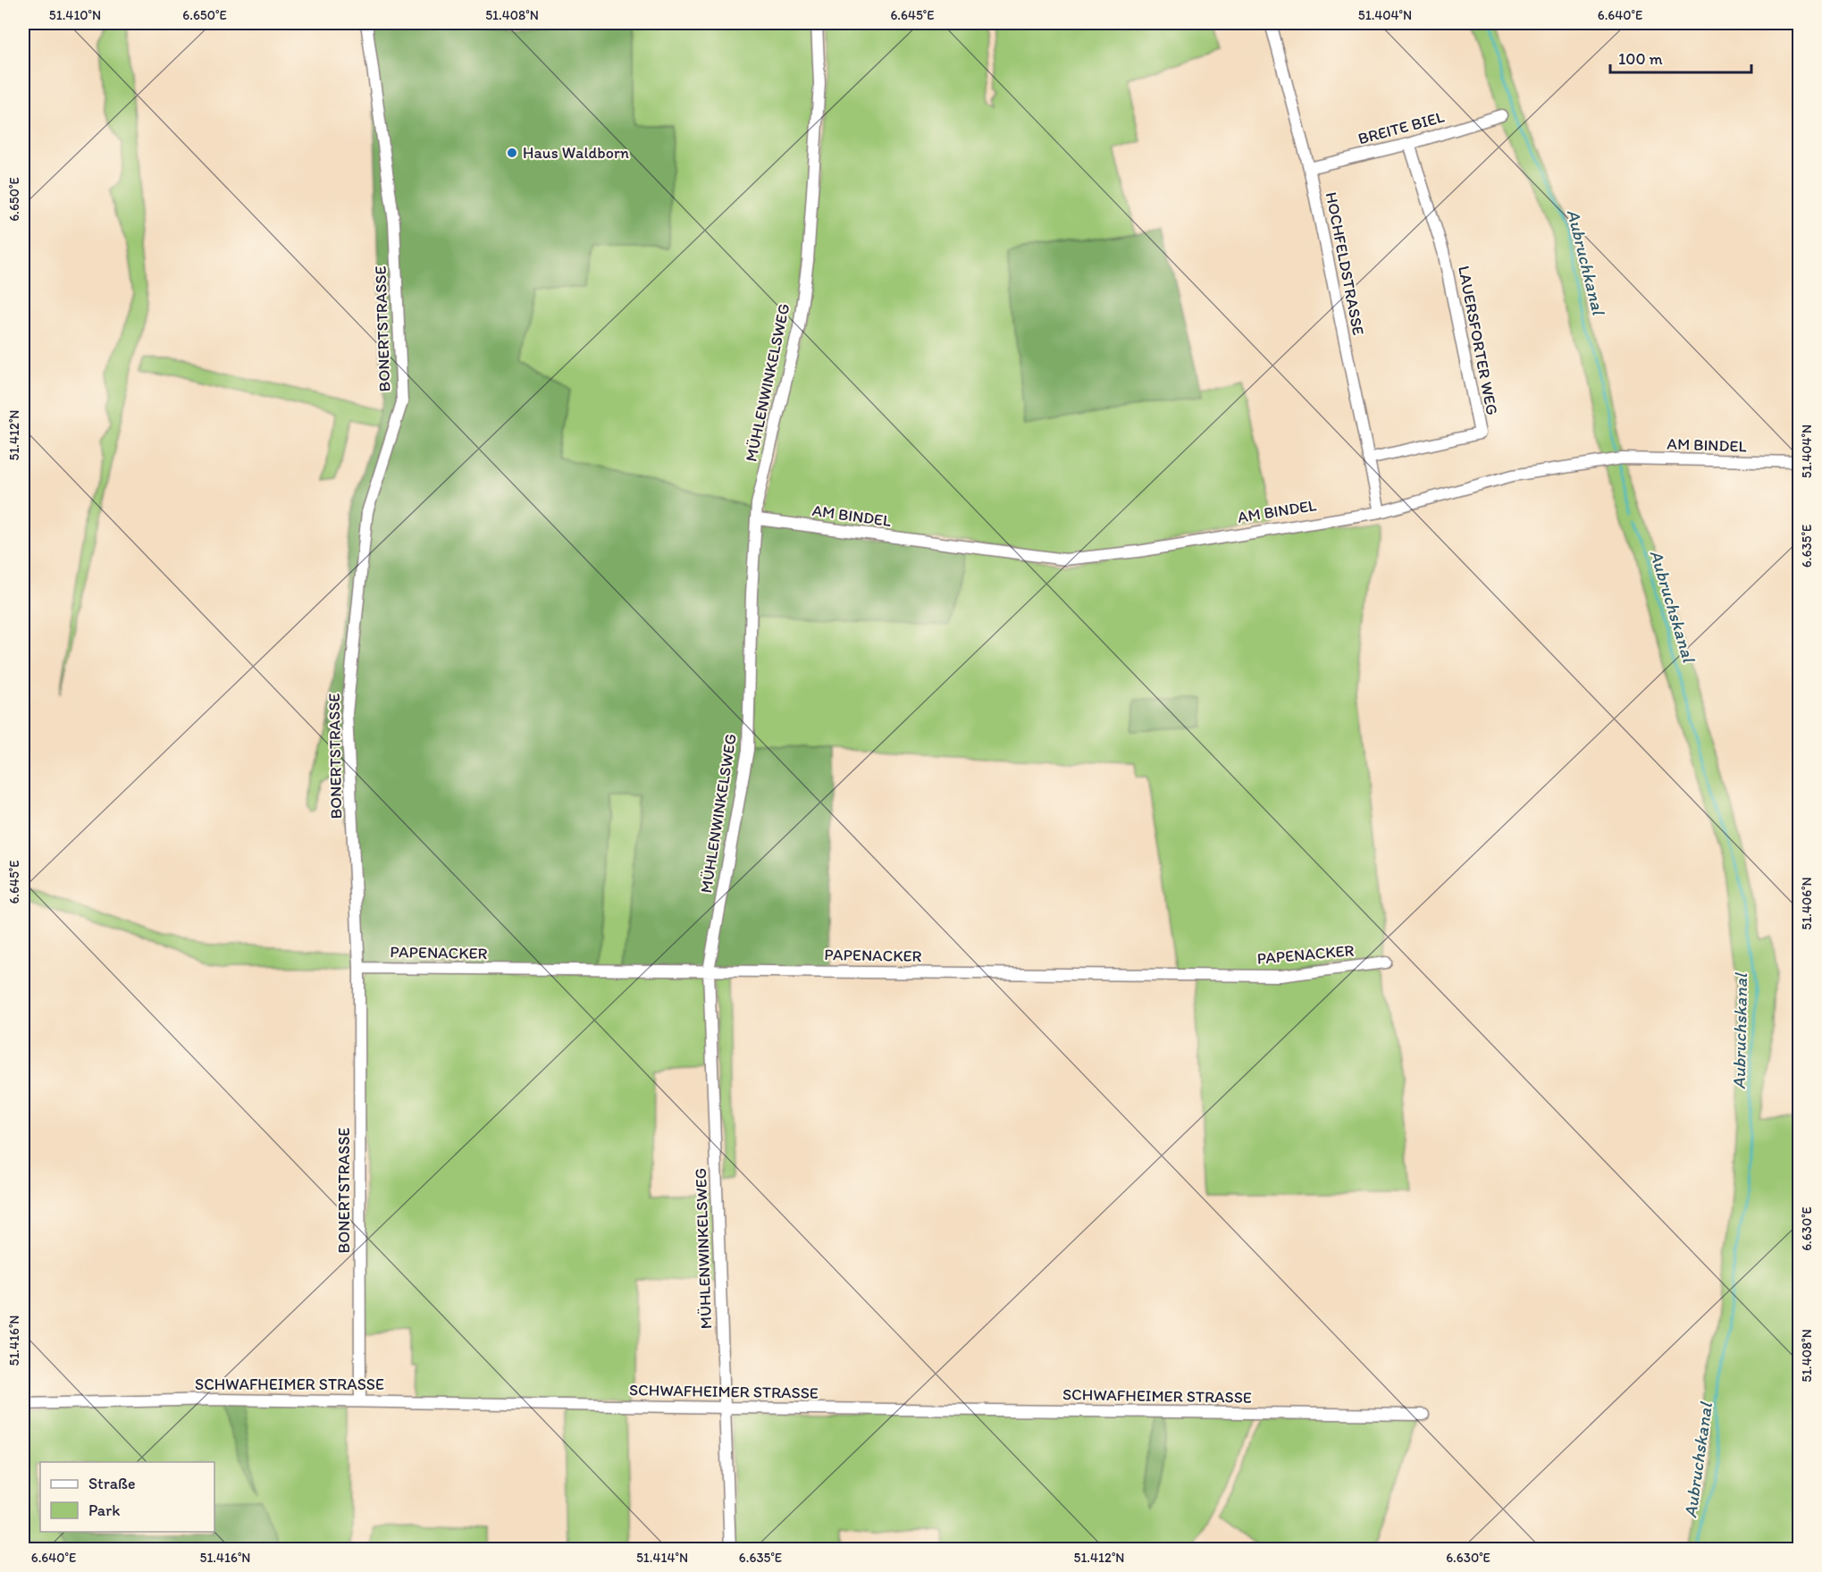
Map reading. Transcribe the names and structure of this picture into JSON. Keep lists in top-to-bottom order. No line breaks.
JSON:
{"streets":{"street":["BREITE BIEL","HOCHFELDSTRASSE","BONERTSTRASSE","LAUERSFORTER WEG","MÜHLENWINKELSWEG","AM BINDEL","PAPENACKER","SCHWAFHEIMER STRASSE"]},"crossings":[["BREITE BIEL","HOCHFELDSTRASSE"],["BREITE BIEL","LAUERSFORTER WEG"],["HOCHFELDSTRASSE","LAUERSFORTER WEG"],["HOCHFELDSTRASSE","AM BINDEL"],["BONERTSTRASSE","PAPENACKER"],["BONERTSTRASSE","SCHWAFHEIMER STRASSE"],["MÜHLENWINKELSWEG","AM BINDEL"],["MÜHLENWINKELSWEG","PAPENACKER"],["MÜHLENWINKELSWEG","SCHWAFHEIMER STRASSE"]],"water":["Aubruchkanal","Aubruchskanal"],"places":["Haus Waldborn"],"legend":["Straße","Park"],"scale_bar":"100 m","coordinates":["51.410°N","6.650°E","51.408°N","6.645°E","51.404°N","6.640°E","51.412°N","6.635°E","51.406°N","6.630°E","51.416°N","51.414°N"]}
